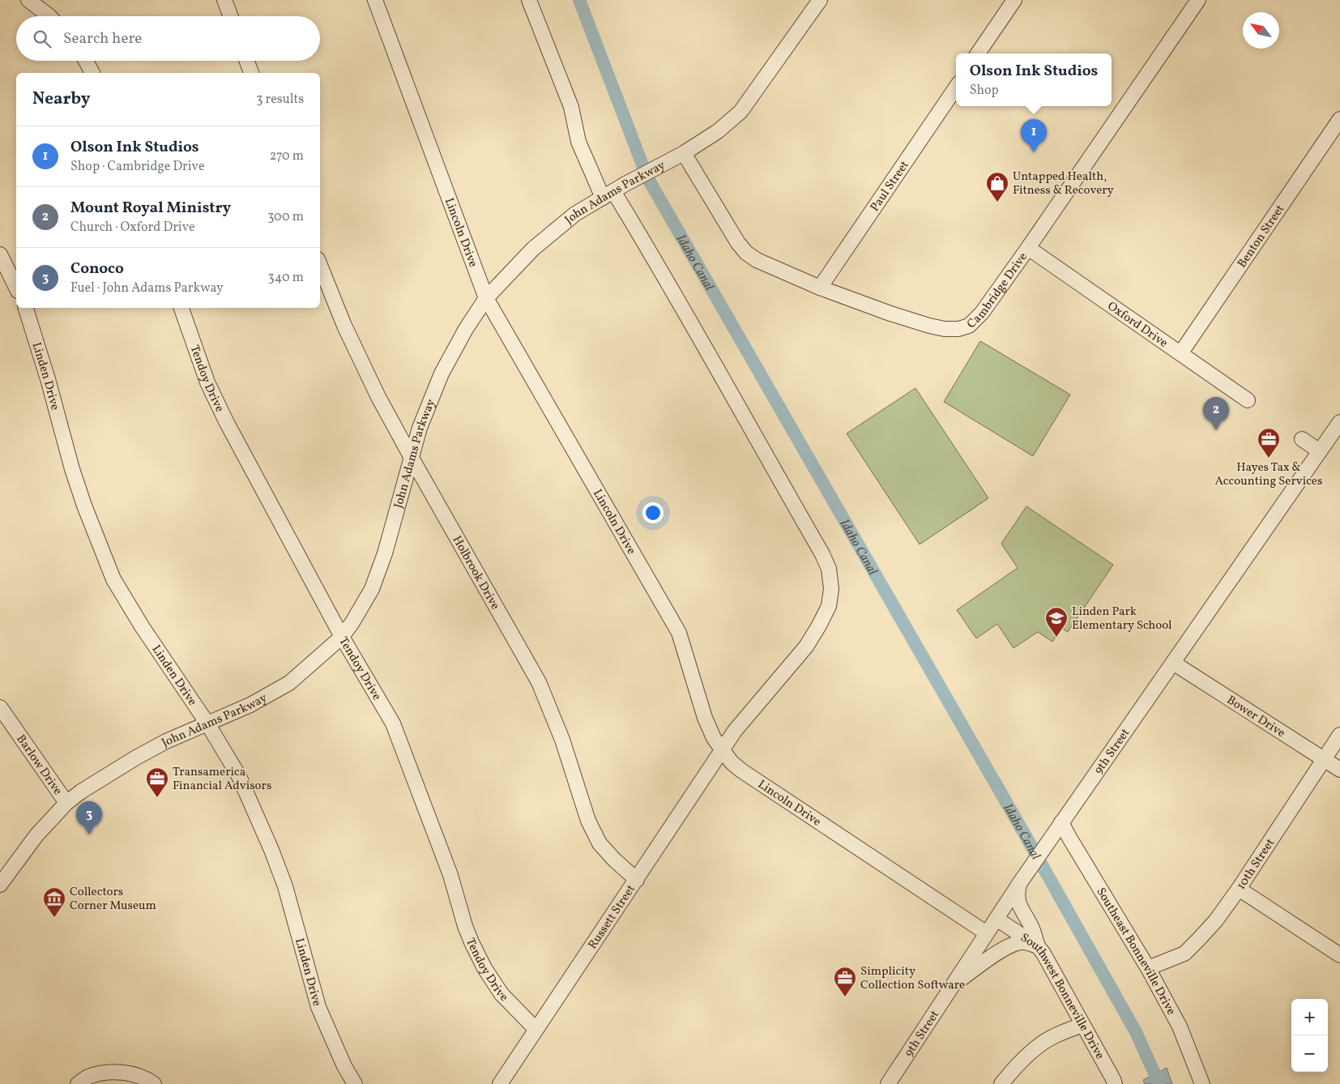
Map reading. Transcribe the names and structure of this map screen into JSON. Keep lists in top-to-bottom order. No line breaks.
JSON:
{"streets":{"street":["Paul Street","John Adams Parkway","Lincoln Drive","Benton Street","Cambridge Drive","Oxford Drive","Linden Drive","Tendoy Drive","Holbrook Drive","Bower Drive","9th Street","Barlow Drive","10th Street","Russett Street","Southeast Bonneville Drive","Southwest Bonneville Drive"]},"crossings":[["Paul Street","Cambridge Drive"],["John Adams Parkway","Lincoln Drive"],["John Adams Parkway","Cambridge Drive"],["John Adams Parkway","Linden Drive"],["John Adams Parkway","Tendoy Drive"],["John Adams Parkway","Holbrook Drive"],["John Adams Parkway","Barlow Drive"],["John Adams Parkway","Russett Street"],["Lincoln Drive","9th Street"],["Lincoln Drive","Russett Street"],["Benton Street","Oxford Drive"],["Cambridge Drive","Oxford Drive"],["Tendoy Drive","Russett Street"],["Holbrook Drive","Russett Street"],["Bower Drive","9th Street"],["Bower Drive","10th Street"],["9th Street","Southeast Bonneville Drive"],["9th Street","Southwest Bonneville Drive"],["10th Street","Southeast Bonneville Drive"]],"water":["Idaho Canal"],"places":{"shop":["Untapped Health, Fitness & Recovery"],"office":["Hayes Tax & Accounting Services","Transamerica Financial Advisors","Simplicity Collection Software"],"school or university":["Linden Park Elementary School"],"museum":["Collectors Corner Museum"]},"north":"top left","page":{"search":"Search here","popup":["Olson Ink Studios","Shop"],"heading":["Nearby","3 results"],"pins":["1","2","3"],"list":[{"mark":"1","name":"Olson Ink Studios","note":"Shop · Cambridge Drive","value":"270 m"},{"mark":"2","name":"Mount Royal Ministry","note":"Church · Oxford Drive","value":"300 m"},{"mark":"3","name":"Conoco","note":"Fuel · John Adams Parkway","value":"340 m"}],"map_buttons":["+","−"]}}
